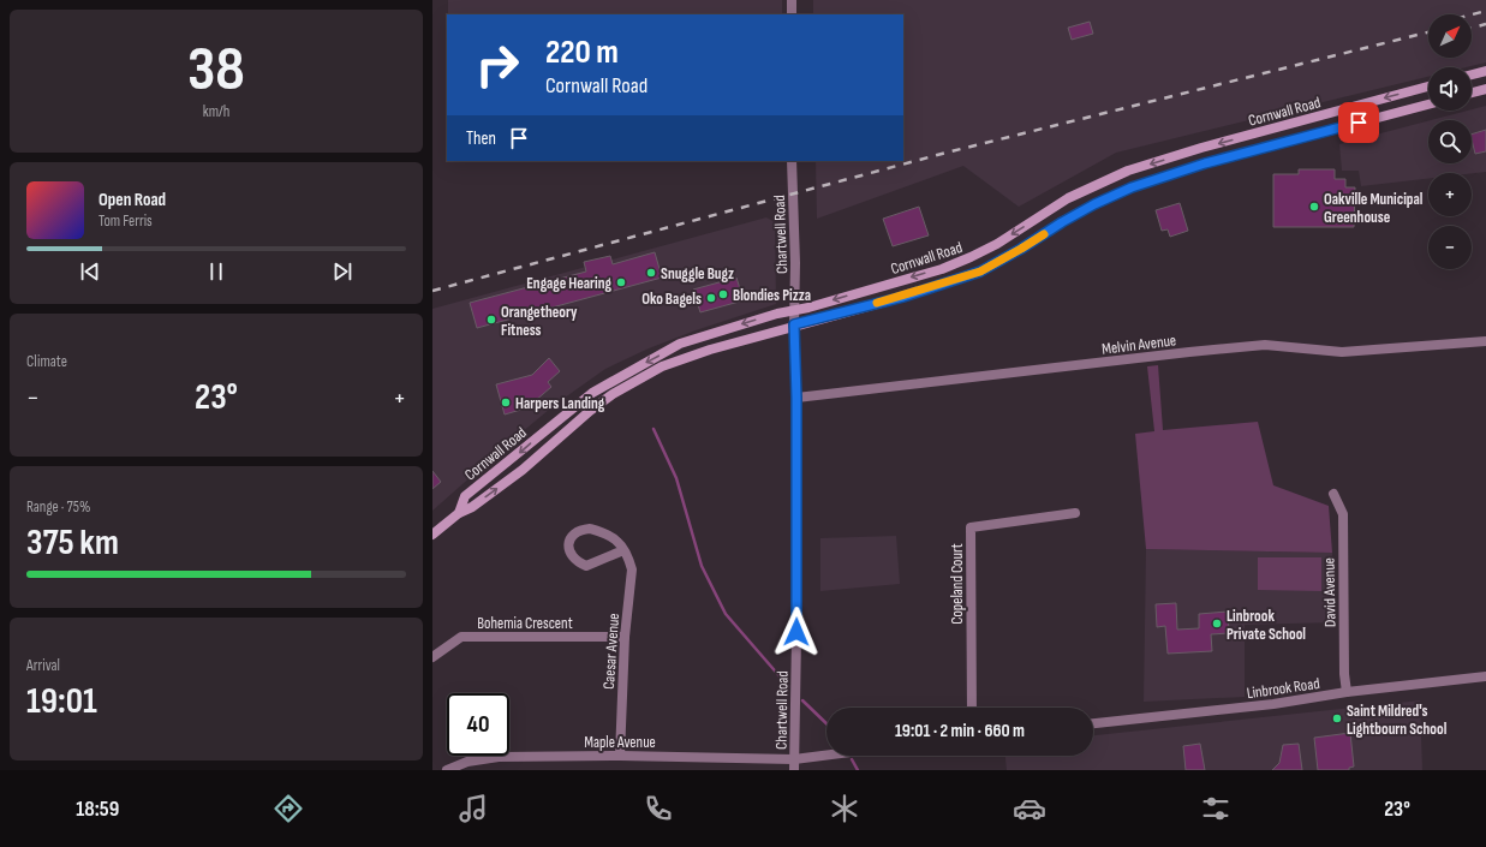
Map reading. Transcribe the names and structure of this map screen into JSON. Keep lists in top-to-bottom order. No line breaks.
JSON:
{"streets":{"main road":["Cornwall Road"],"street":["Chartwell Road","Melvin Avenue","Copeland Court","David Avenue","Bohemia Crescent","Caesar Avenue","Linbrook Road","Maple Avenue"]},"crossings":[["Cornwall Road","Chartwell Road"],["Chartwell Road","Melvin Avenue"],["Chartwell Road","Maple Avenue"],["David Avenue","Linbrook Road"],["Bohemia Crescent","Caesar Avenue"],["Caesar Avenue","Maple Avenue"]],"places":["Oakville Municipal Greenhouse","Snuggle Bugz","Engage Hearing","Blondies Pizza","Oko Bagels","Orangetheory Fitness","Harpers Landing","Linbrook Private School","Saint Mildred's Lightbourn School"],"north":"top right","page":{"tile":[["38","km/h"],"Climate",["Range · 75%","375 km"],["Arrival","19:01"]],"map_buttons":["+","−"],"turn":["220 m","Cornwall Road"],"then":"Then","song":["Open Road","Tom Ferris"],"heat":["−","23°","+"],"limit":"40","trip":"19:01 · 2 min · 660 m","tabs":["18:59","23°"]}}
